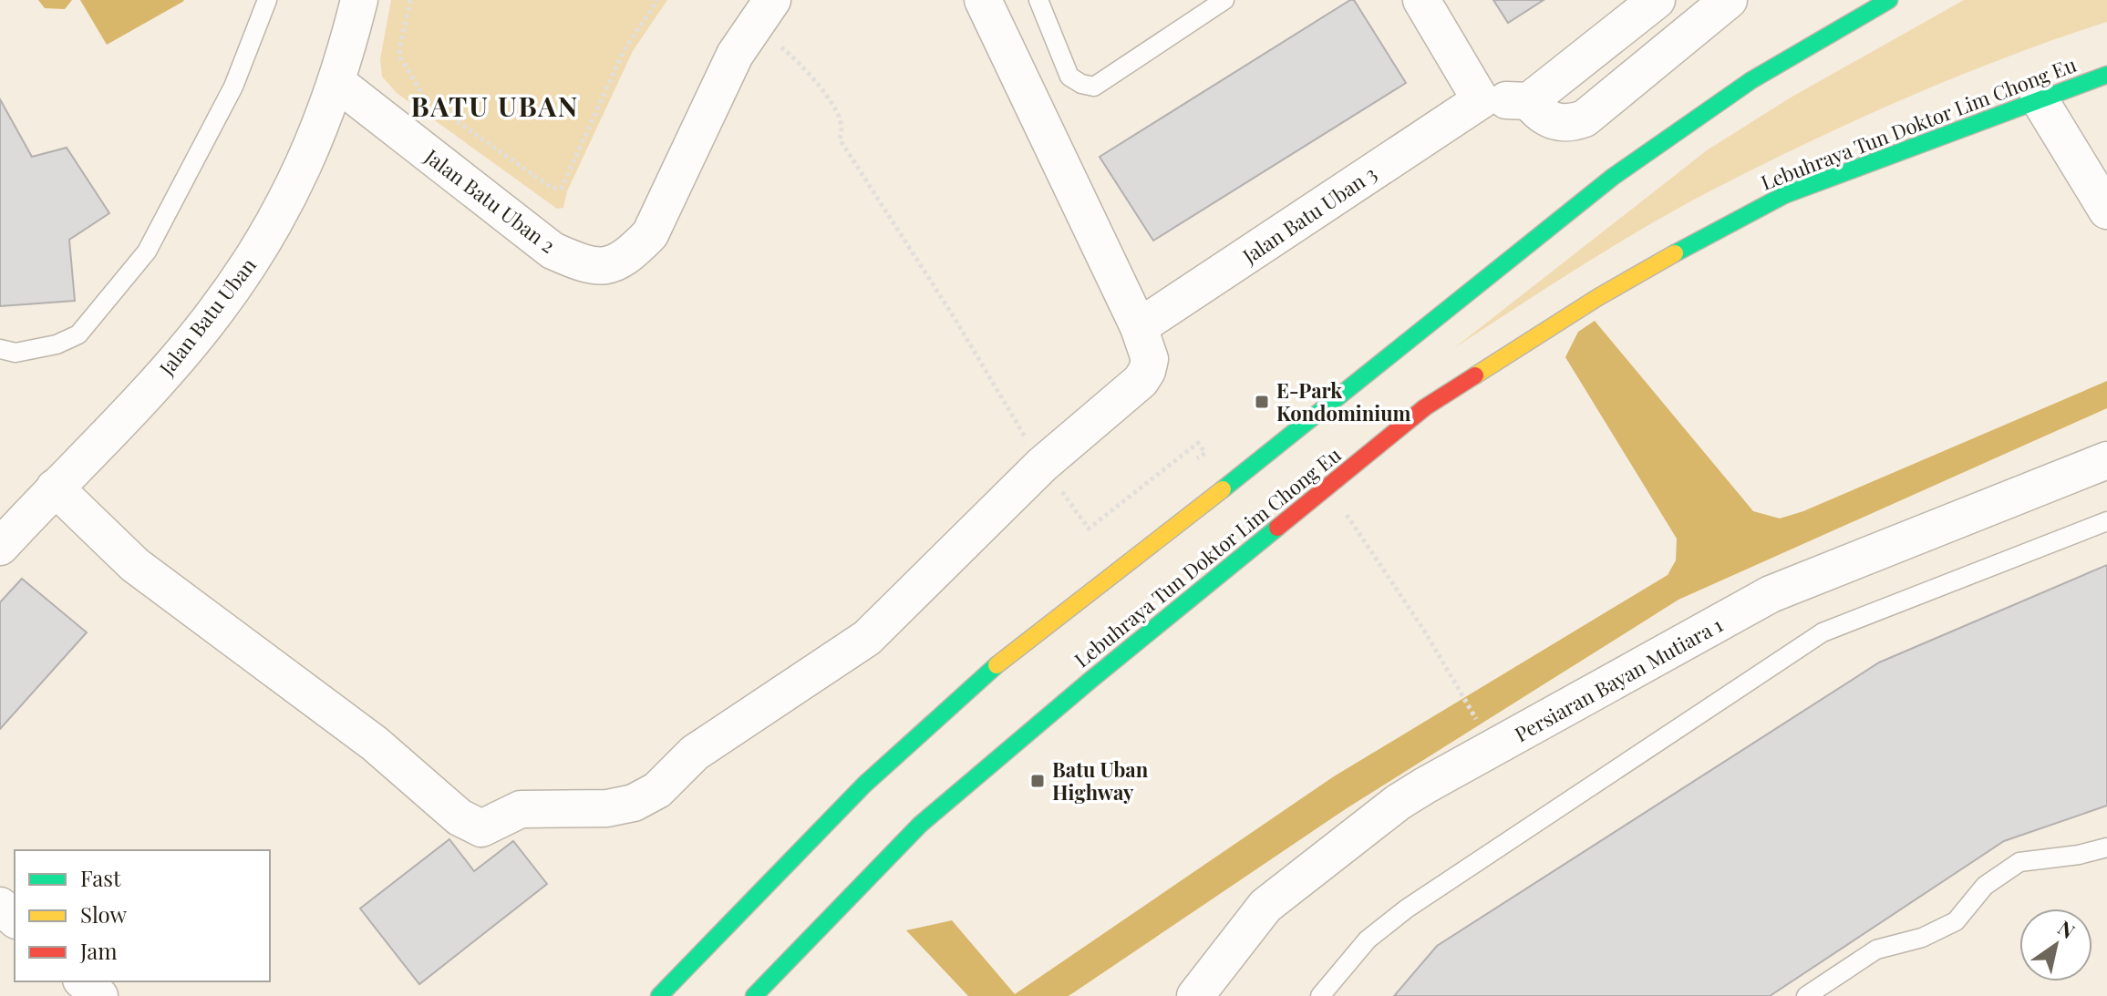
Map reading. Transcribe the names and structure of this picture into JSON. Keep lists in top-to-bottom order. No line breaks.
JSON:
{"streets":{"highway":["Lebuhraya Tun Doktor Lim Chong Eu"],"street":["Jalan Batu Uban 2","Jalan Batu Uban 3","Jalan Batu Uban","Persiaran Bayan Mutiara 1"]},"crossings":[["Jalan Batu Uban 2","Jalan Batu Uban"]],"districts":["BATU UBAN"],"places":{"transit":["E-Park Kondominium","Batu Uban Highway"]},"legend":["Fast","Slow","Jam"],"north":"top right"}
